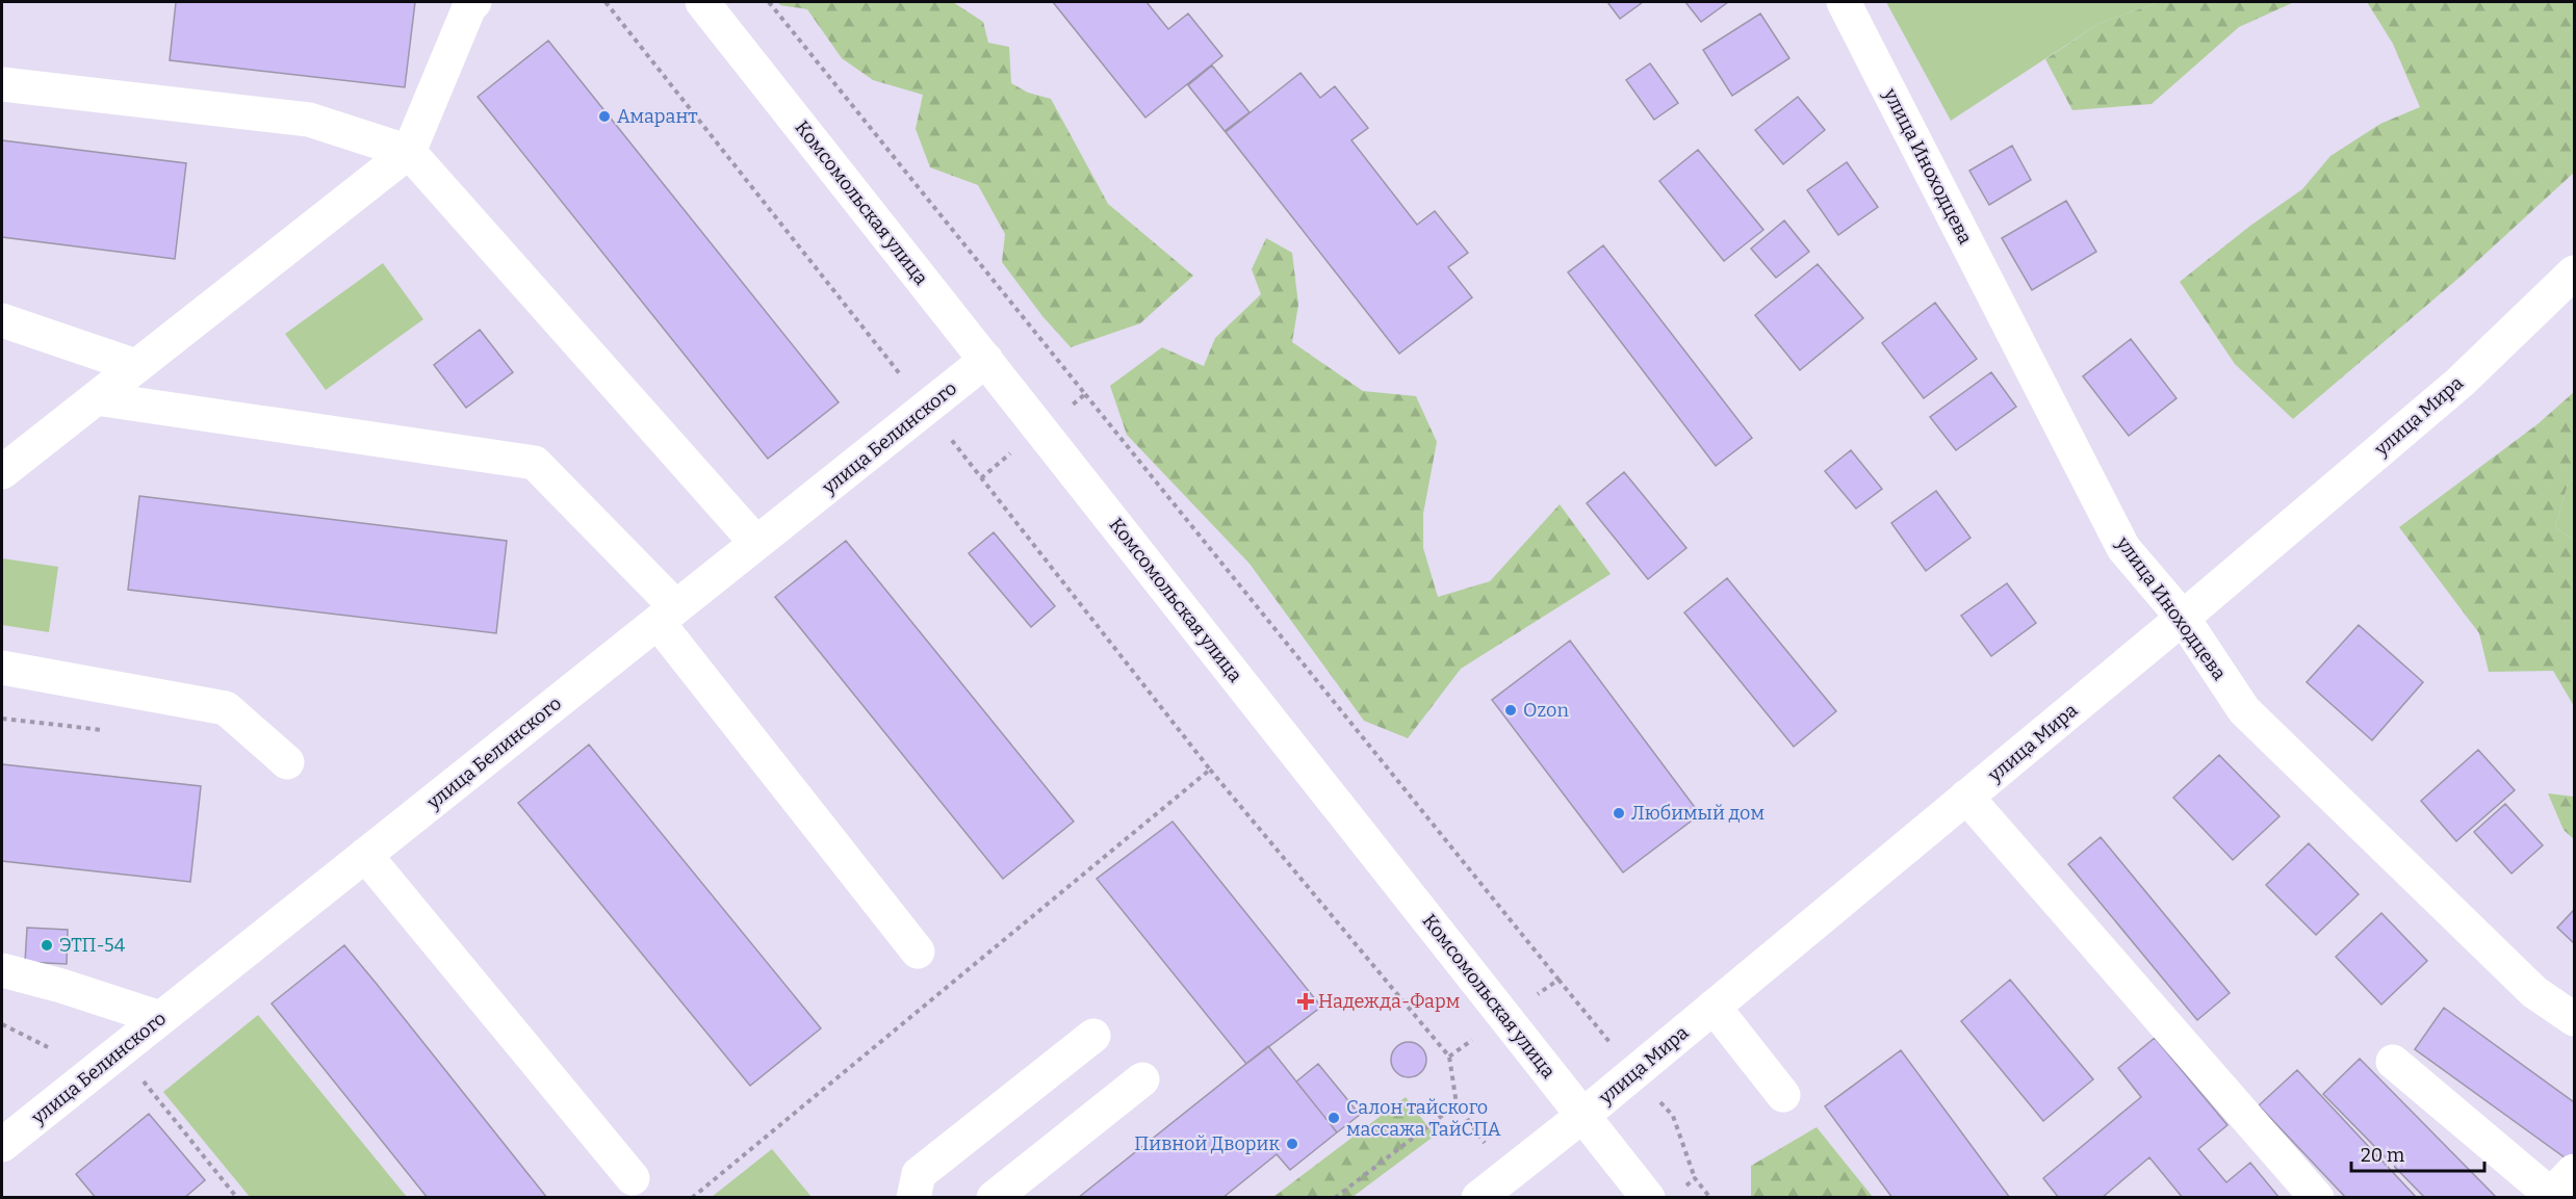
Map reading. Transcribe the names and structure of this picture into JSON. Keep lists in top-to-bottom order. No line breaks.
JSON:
{"streets":{"street":["улица Иноходцева","Комсомольская улица","улица Мира","улица Белинского"]},"crossings":[["улица Иноходцева","улица Мира"],["Комсомольская улица","улица Мира"],["Комсомольская улица","улица Белинского"]],"places":{"other":["Амарант","Ozon","Любимый дом","ЭТП-54","Салон тайского массажа ТайСПА","Пивной Дворик"],"health":["Надежда-Фарм"]},"scale_bar":"20 m"}
